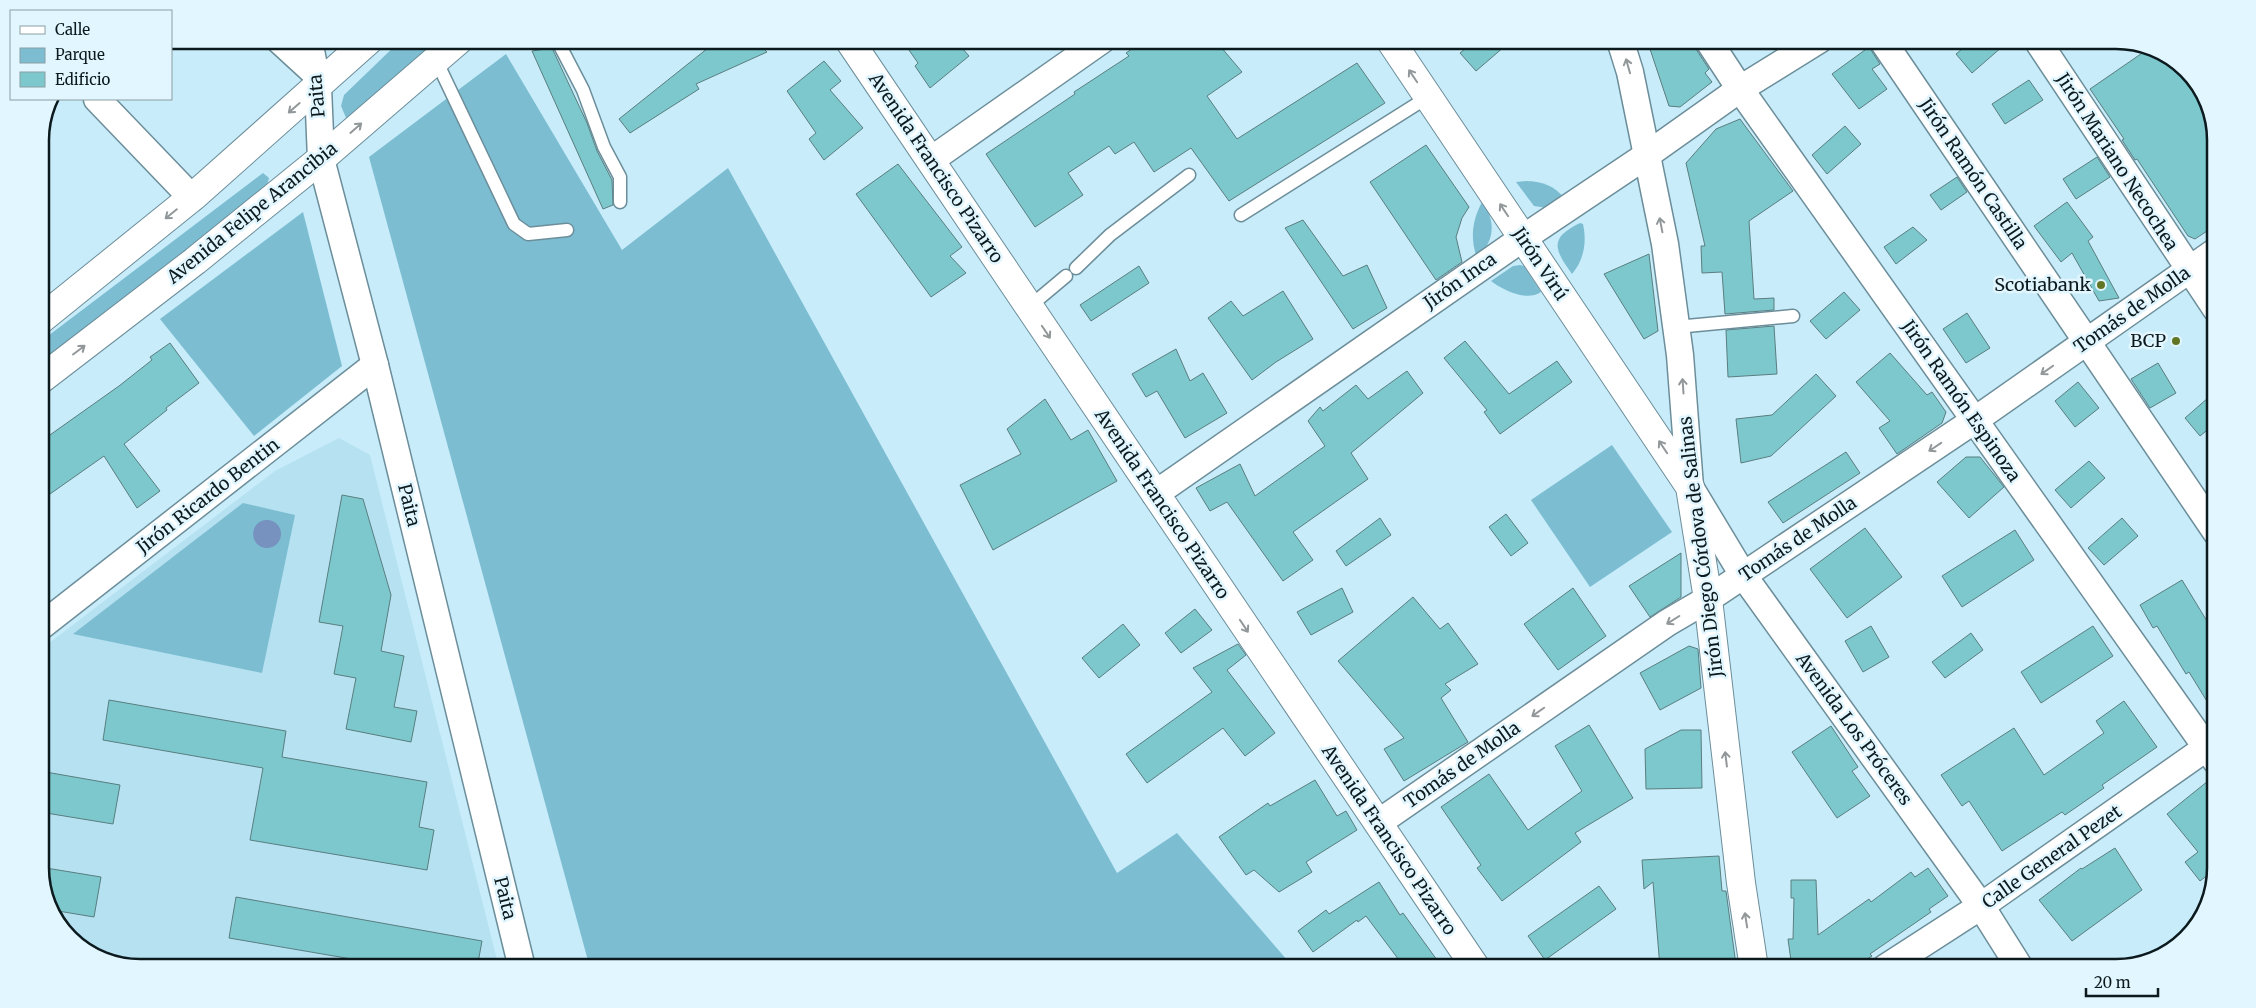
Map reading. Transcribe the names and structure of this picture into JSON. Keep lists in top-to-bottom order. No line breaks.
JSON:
{"streets":{"main road":["Avenida Francisco Pizarro","Avenida Felipe Arancibia","Jirón Virú","Jirón Diego Córdova de Salinas"],"street":["Paita","Jirón Mariano Necochea","Jirón Ramón Castilla","Jirón Inca","Tomás de Molla","Jirón Ramón Espinoza","Jirón Ricardo Bentin","Avenida Los Próceres","Calle General Pezet"]},"crossings":[["Paita","Avenida Felipe Arancibia"],["Paita","Jirón Ricardo Bentin"],["Jirón Mariano Necochea","Tomás de Molla"],["Avenida Francisco Pizarro","Jirón Inca"],["Avenida Francisco Pizarro","Tomás de Molla"],["Jirón Ramón Castilla","Tomás de Molla"],["Jirón Virú","Jirón Inca"],["Jirón Virú","Jirón Diego Córdova de Salinas"],["Jirón Virú","Avenida Los Próceres"],["Jirón Inca","Jirón Ramón Espinoza"],["Jirón Inca","Jirón Diego Córdova de Salinas"],["Tomás de Molla","Jirón Ramón Espinoza"],["Tomás de Molla","Jirón Diego Córdova de Salinas"],["Tomás de Molla","Avenida Los Próceres"],["Jirón Diego Córdova de Salinas","Avenida Los Próceres"],["Avenida Los Próceres","Calle General Pezet"]],"one_way":["Avenida Francisco Pizarro","Jirón Virú","Tomás de Molla","Jirón Diego Córdova de Salinas"],"places":["Scotiabank","BCP"],"legend":["Calle","Parque","Edificio"],"scale_bar":"20 m"}
